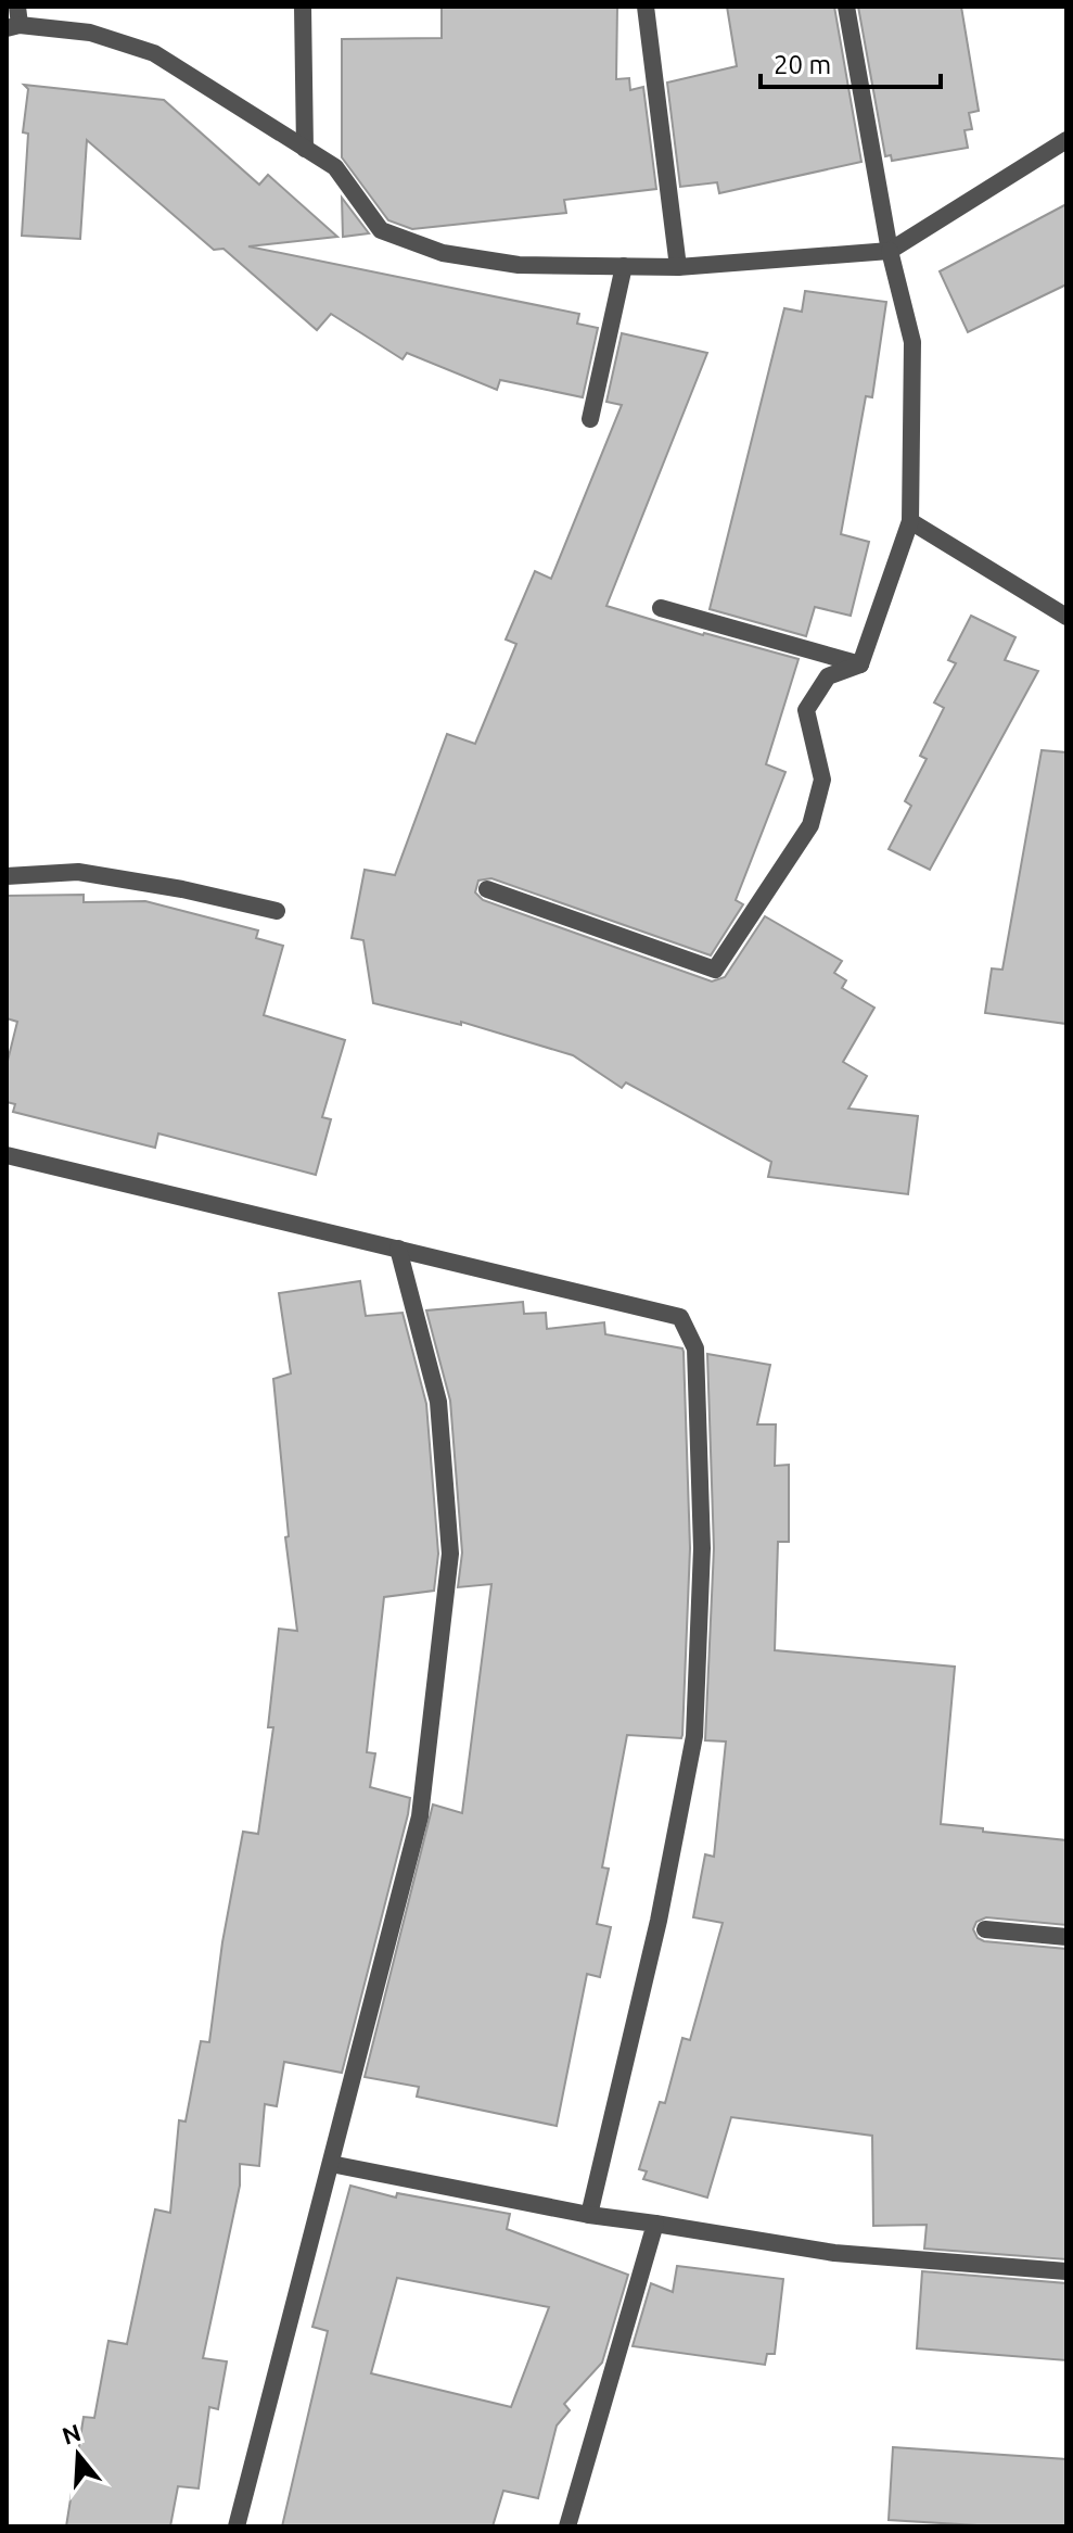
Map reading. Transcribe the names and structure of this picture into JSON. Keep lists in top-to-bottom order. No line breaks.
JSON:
{"scale_bar":"20 m","north":"top"}
